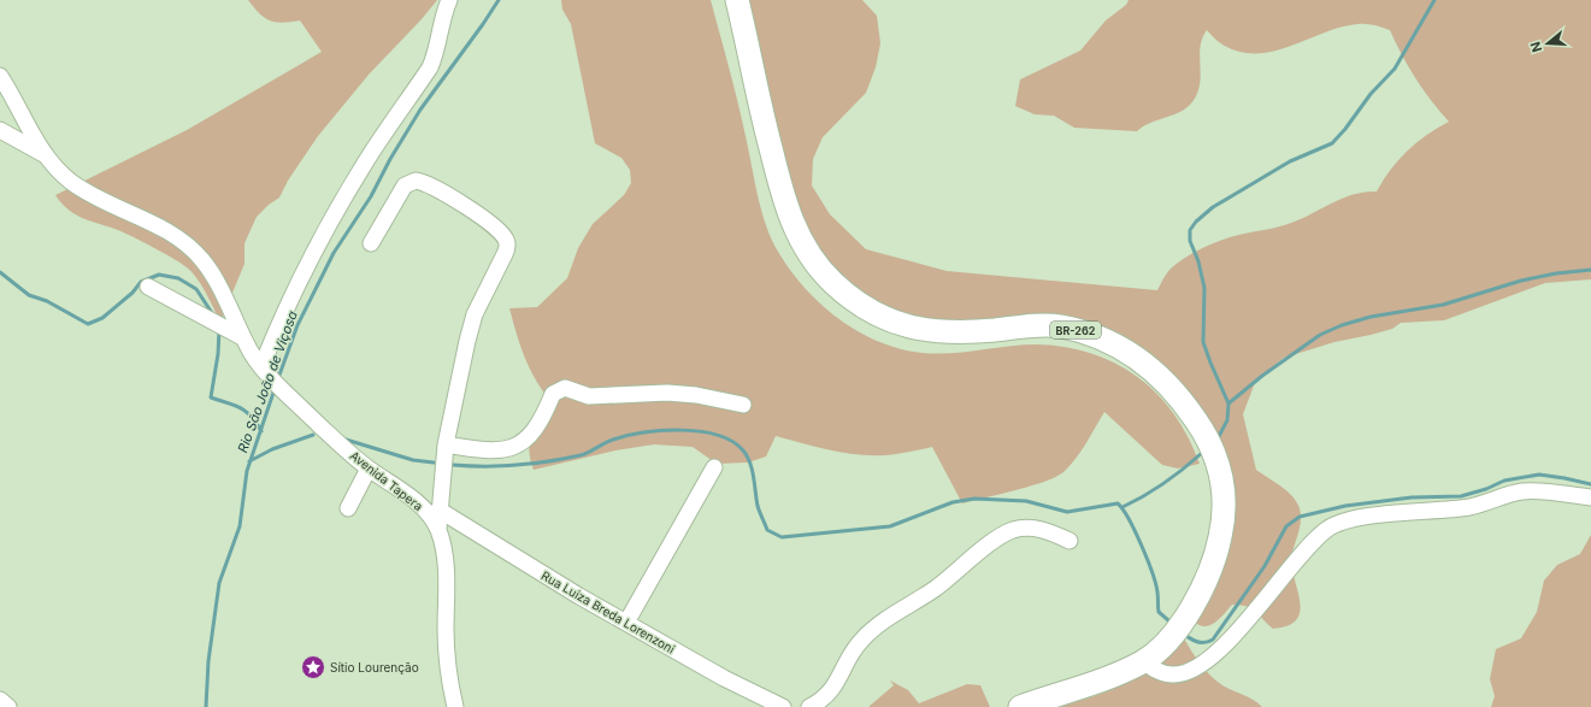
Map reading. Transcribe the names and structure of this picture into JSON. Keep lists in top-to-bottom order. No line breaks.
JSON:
{"streets":{"highway":["BR-262"],"street":["Avenida Tapera","Rua Luiza Breda Lorenzoni"]},"water":["Rio São João de Viçosa"],"places":{"place":["Sítio Lourenção"]},"north":"left"}
